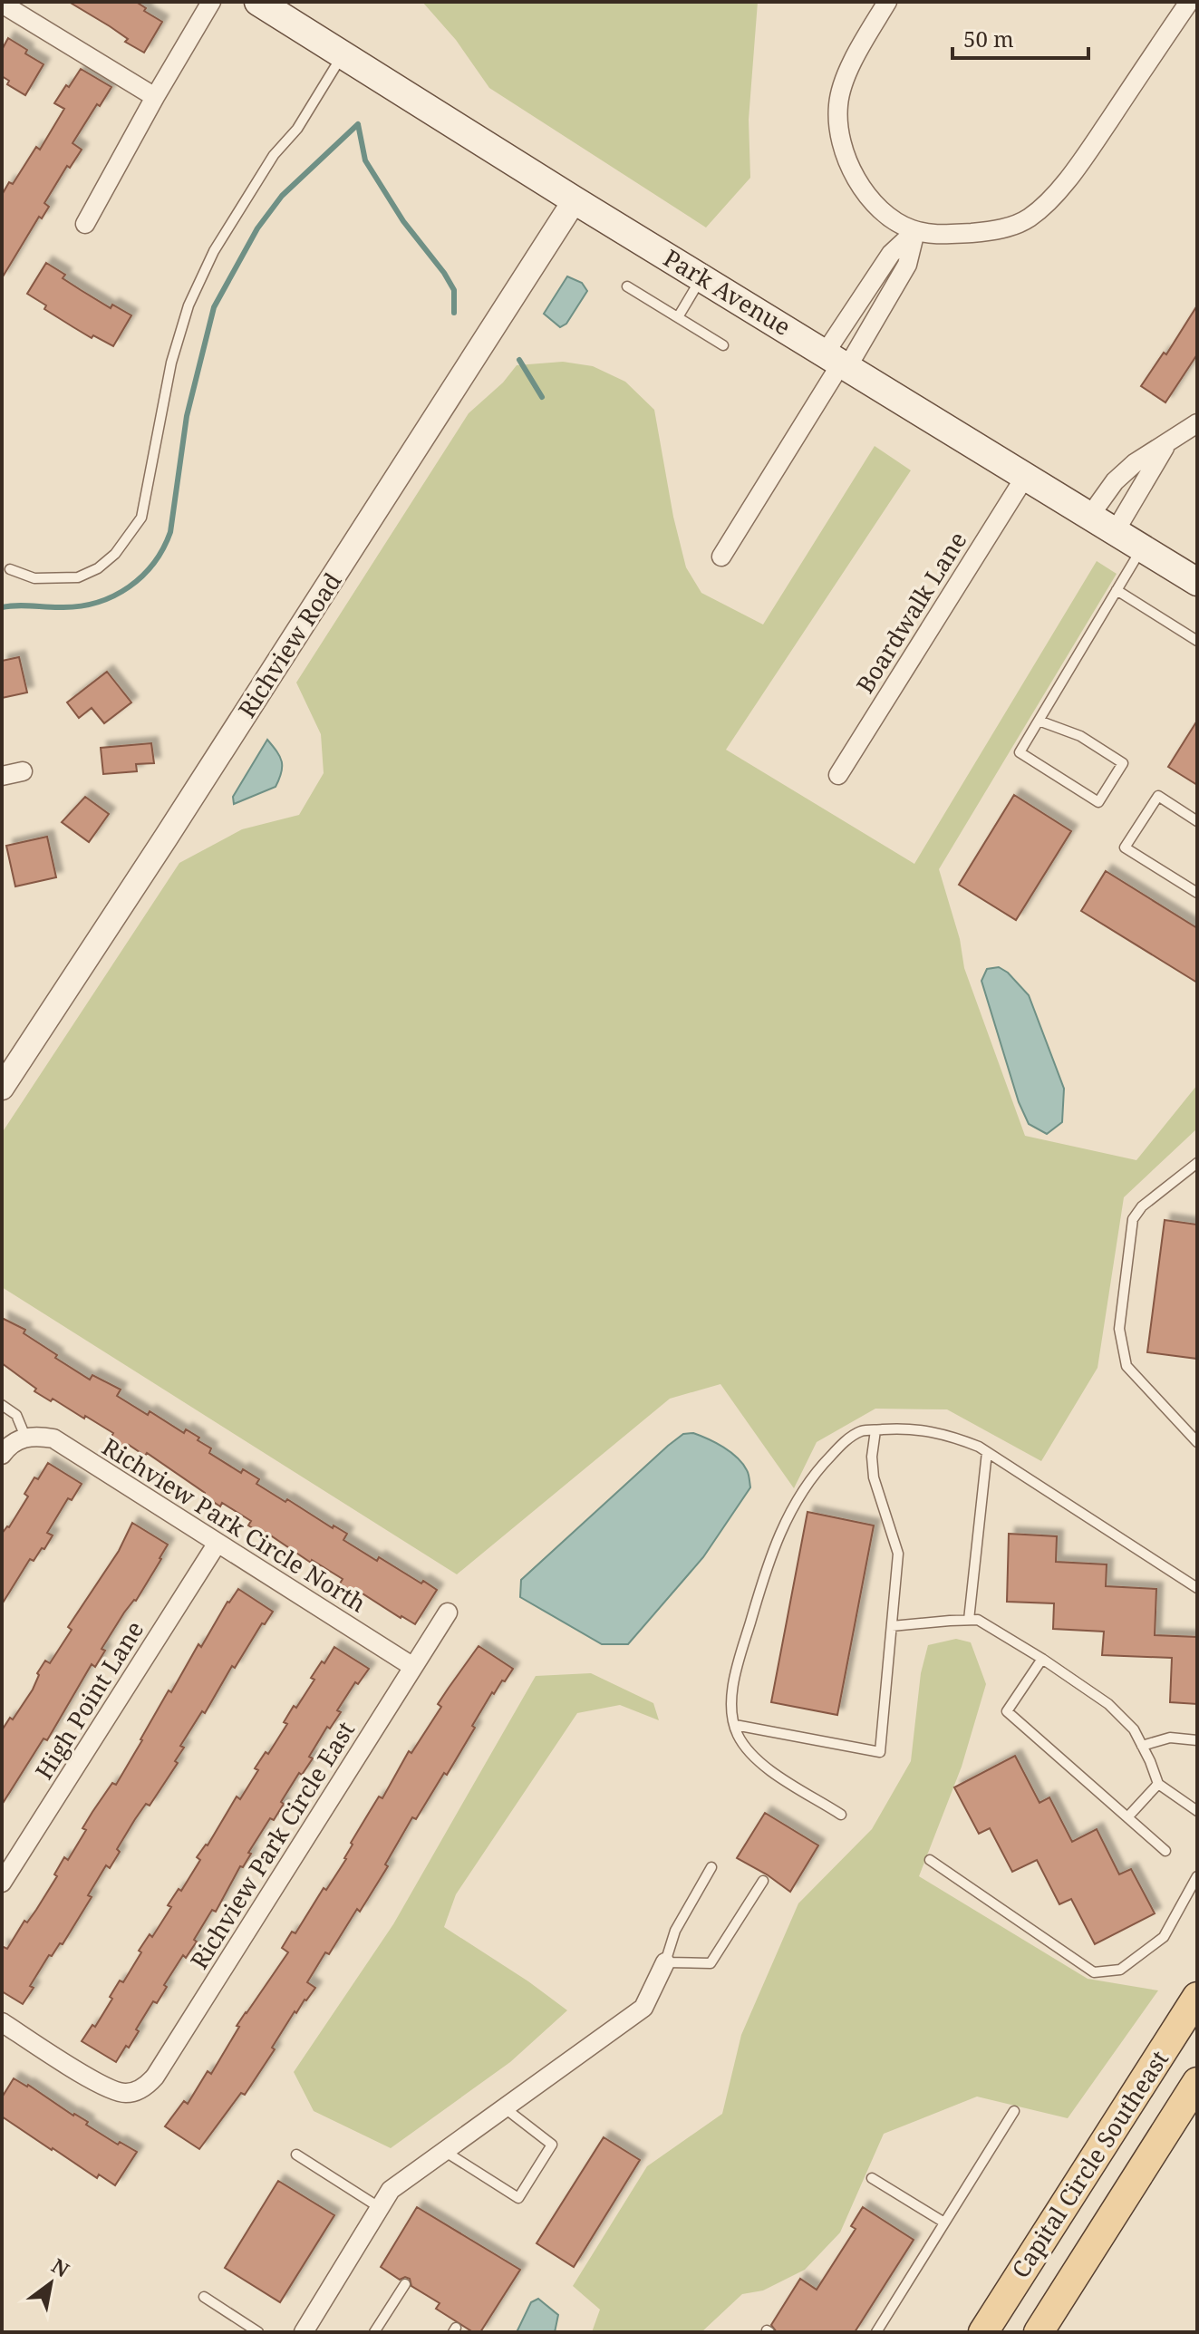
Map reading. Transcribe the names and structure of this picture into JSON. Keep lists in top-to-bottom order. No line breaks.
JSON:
{"streets":{"main road":["Park Avenue","Capital Circle Southeast"],"street":["Boardwalk Lane","Richview Road","Richview Park Circle North","High Point Lane","Richview Park Circle East"]},"crossings":[["Park Avenue","Boardwalk Lane"],["Park Avenue","Richview Road"],["Richview Park Circle North","High Point Lane"],["Richview Park Circle North","Richview Park Circle East"]],"scale_bar":"50 m","north":"top right"}
